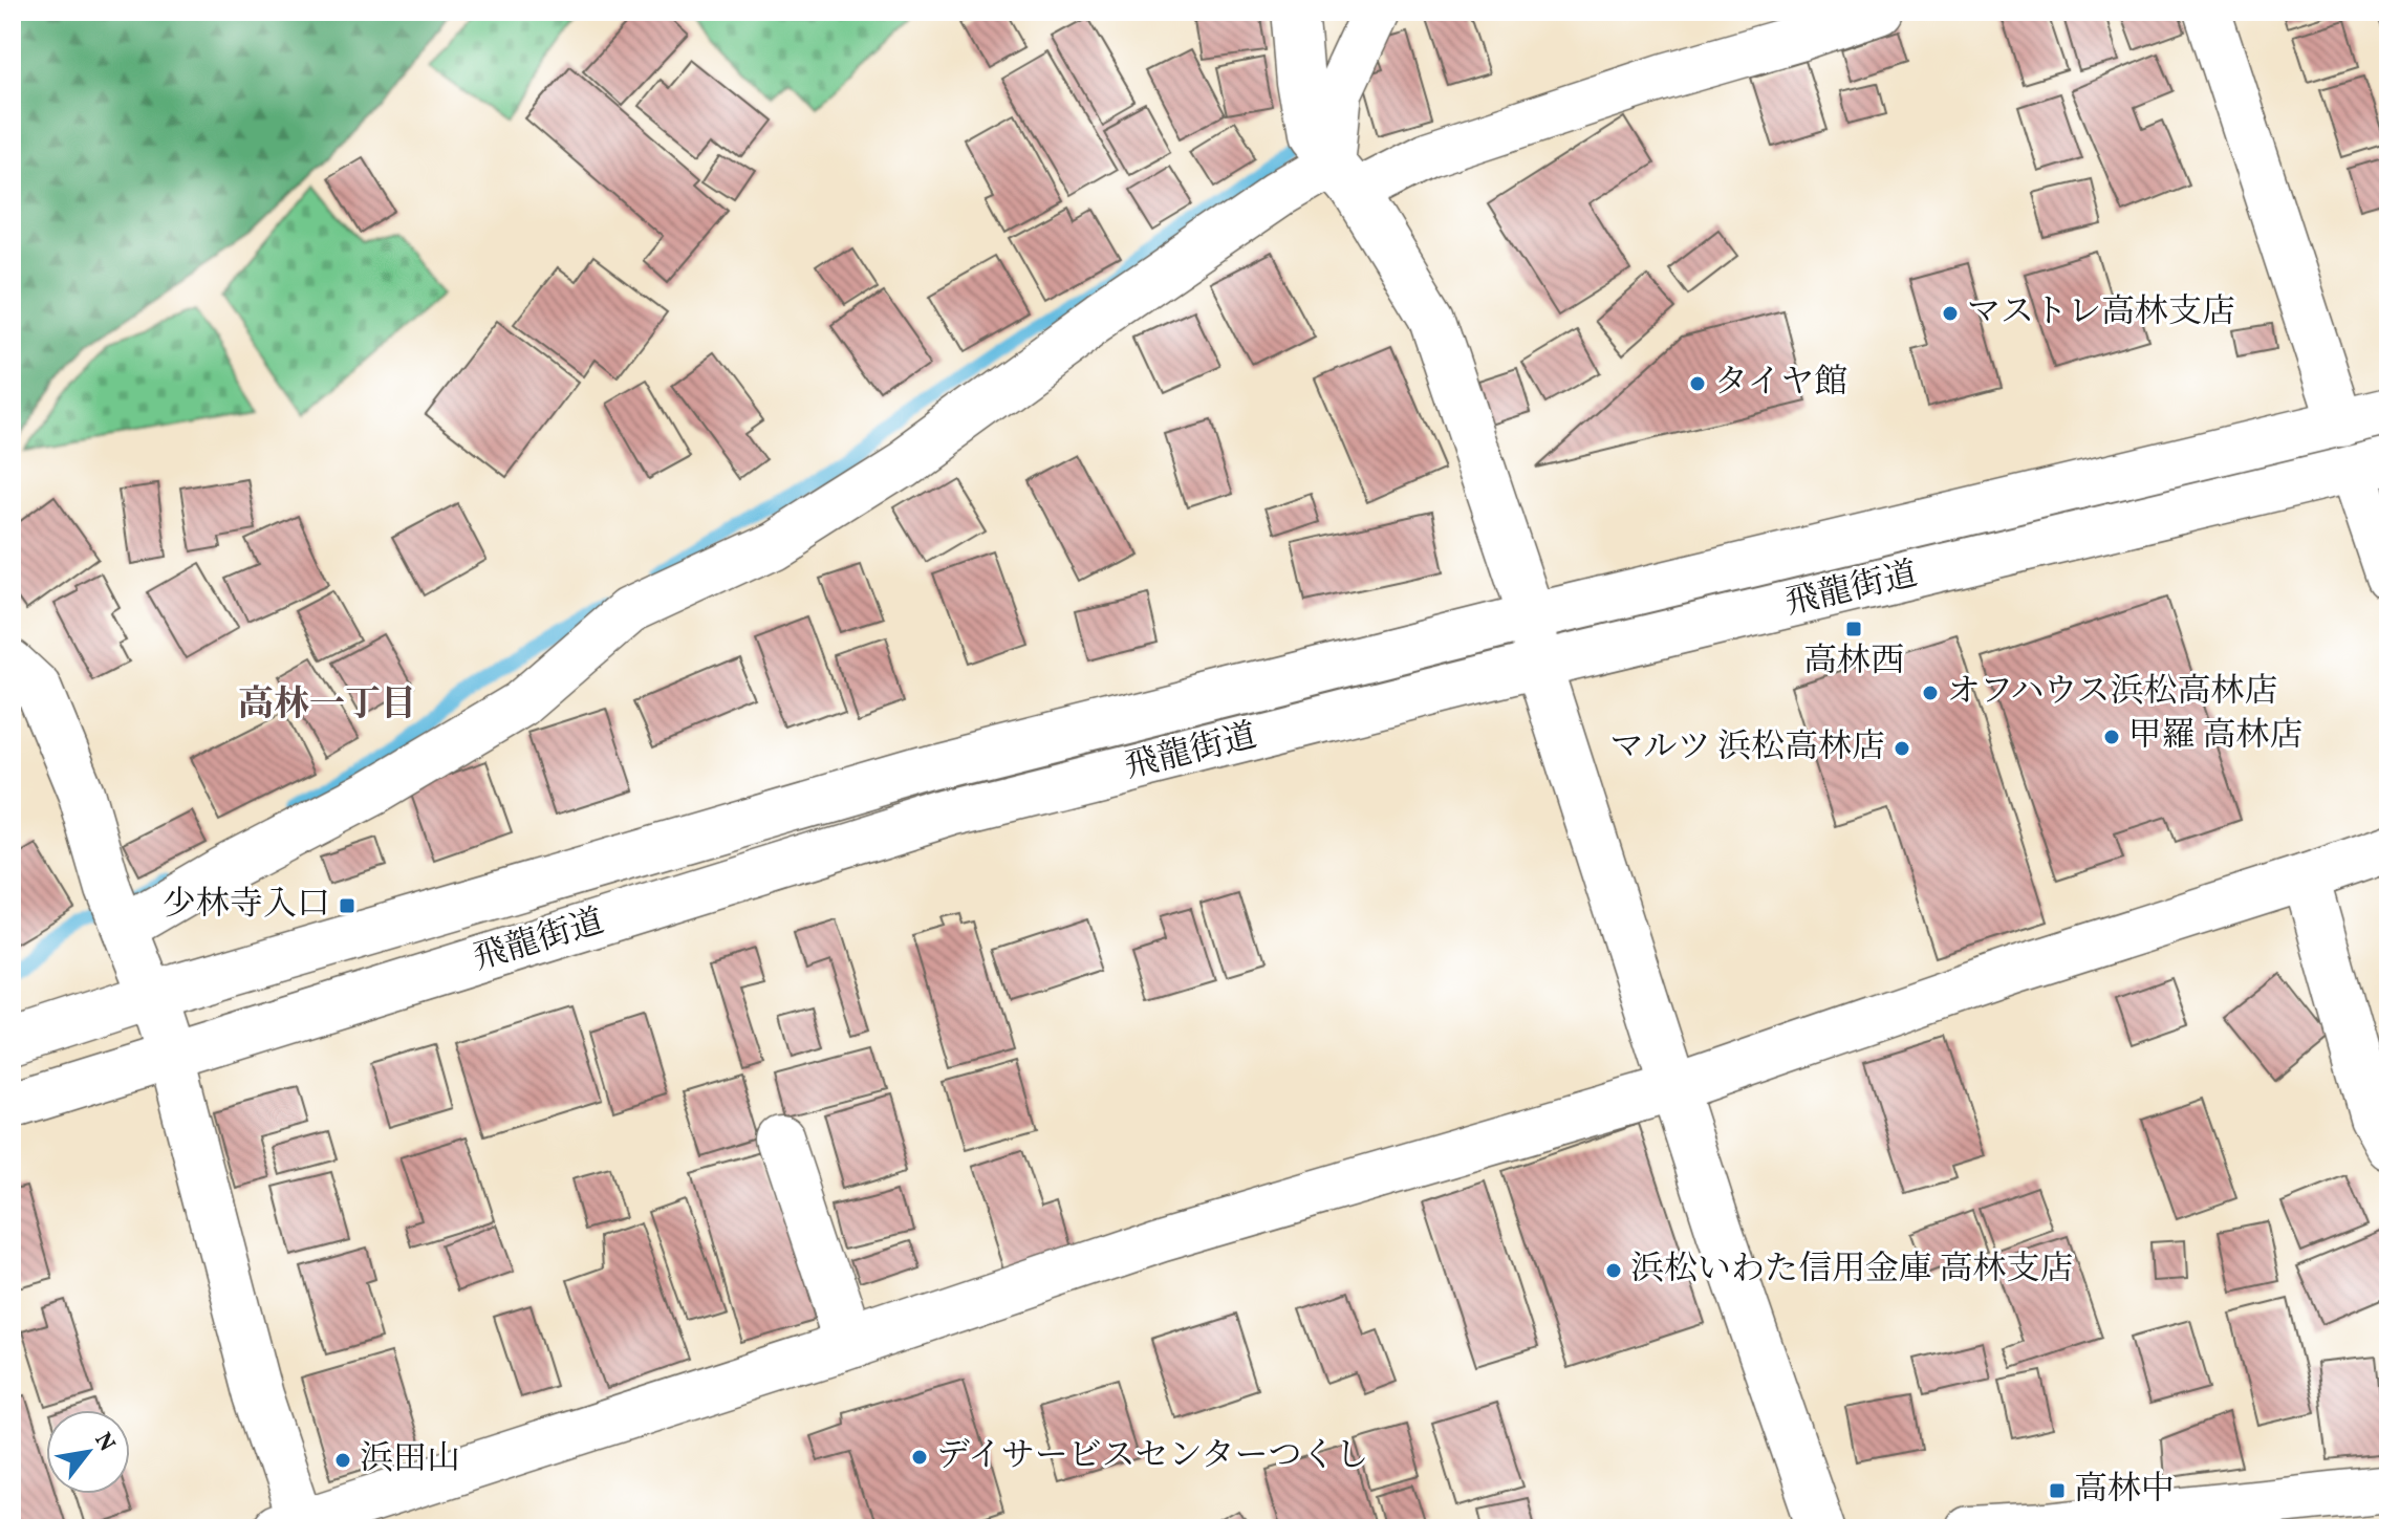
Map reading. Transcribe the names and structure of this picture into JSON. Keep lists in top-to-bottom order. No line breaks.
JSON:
{"streets":{"main road":["飛龍街道"]},"districts":["高林一丁目"],"places":{"other":["マストレ高林支店","タイヤ館","オフハウス浜松高林店","甲羅 高林店","マルツ 浜松高林店","浜松いわた信用金庫 高林支店","デイサービスセンターつくし","浜田山"],"transit":["高林西","少林寺入口","高林中"]},"north":"top right"}
